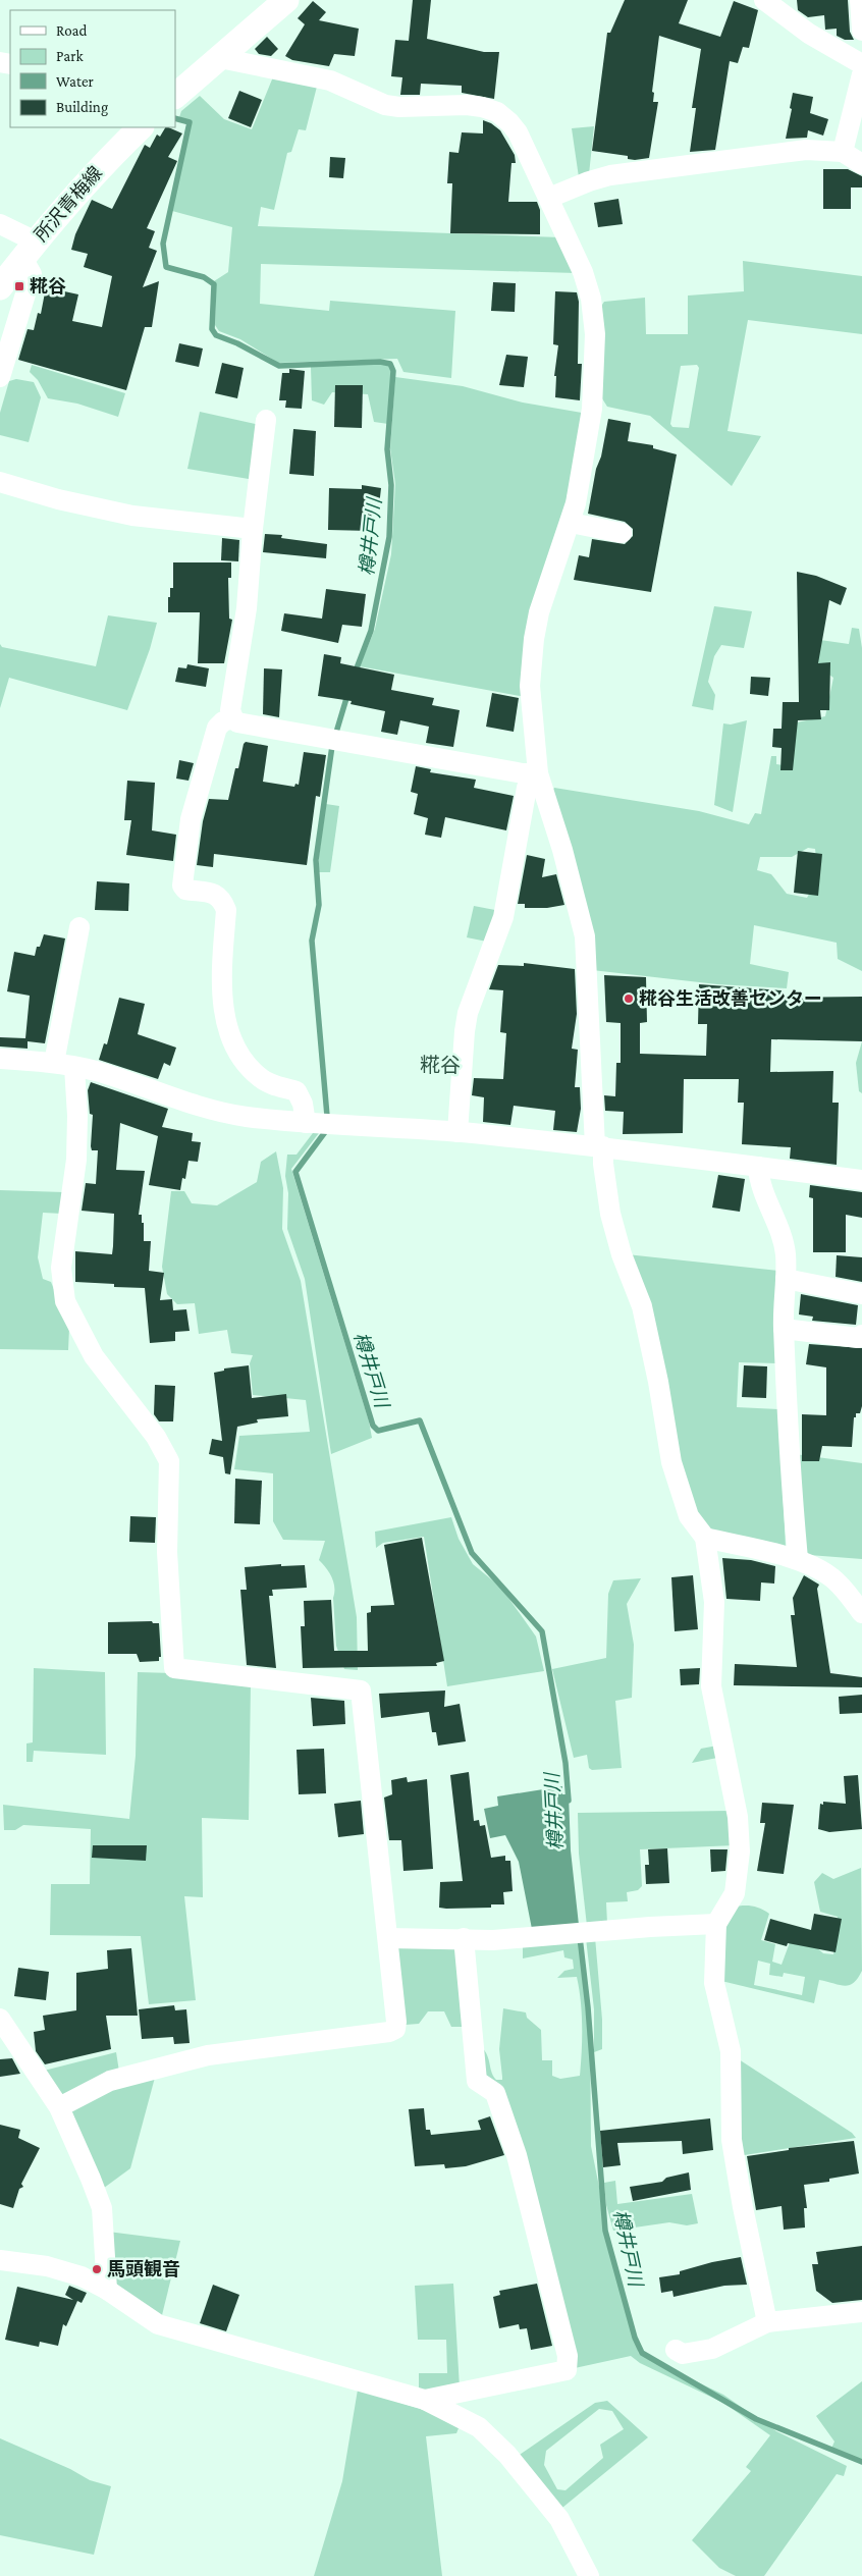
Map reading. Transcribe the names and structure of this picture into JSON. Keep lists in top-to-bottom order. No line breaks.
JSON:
{"streets":{"main road":["所沢青梅線"]},"districts":["糀谷"],"water":["樽井戸川"],"places":{"transit":["糀谷"],"other":["糀谷生活改善センター","馬頭観音"]},"legend":["Road","Park","Water","Building"]}
